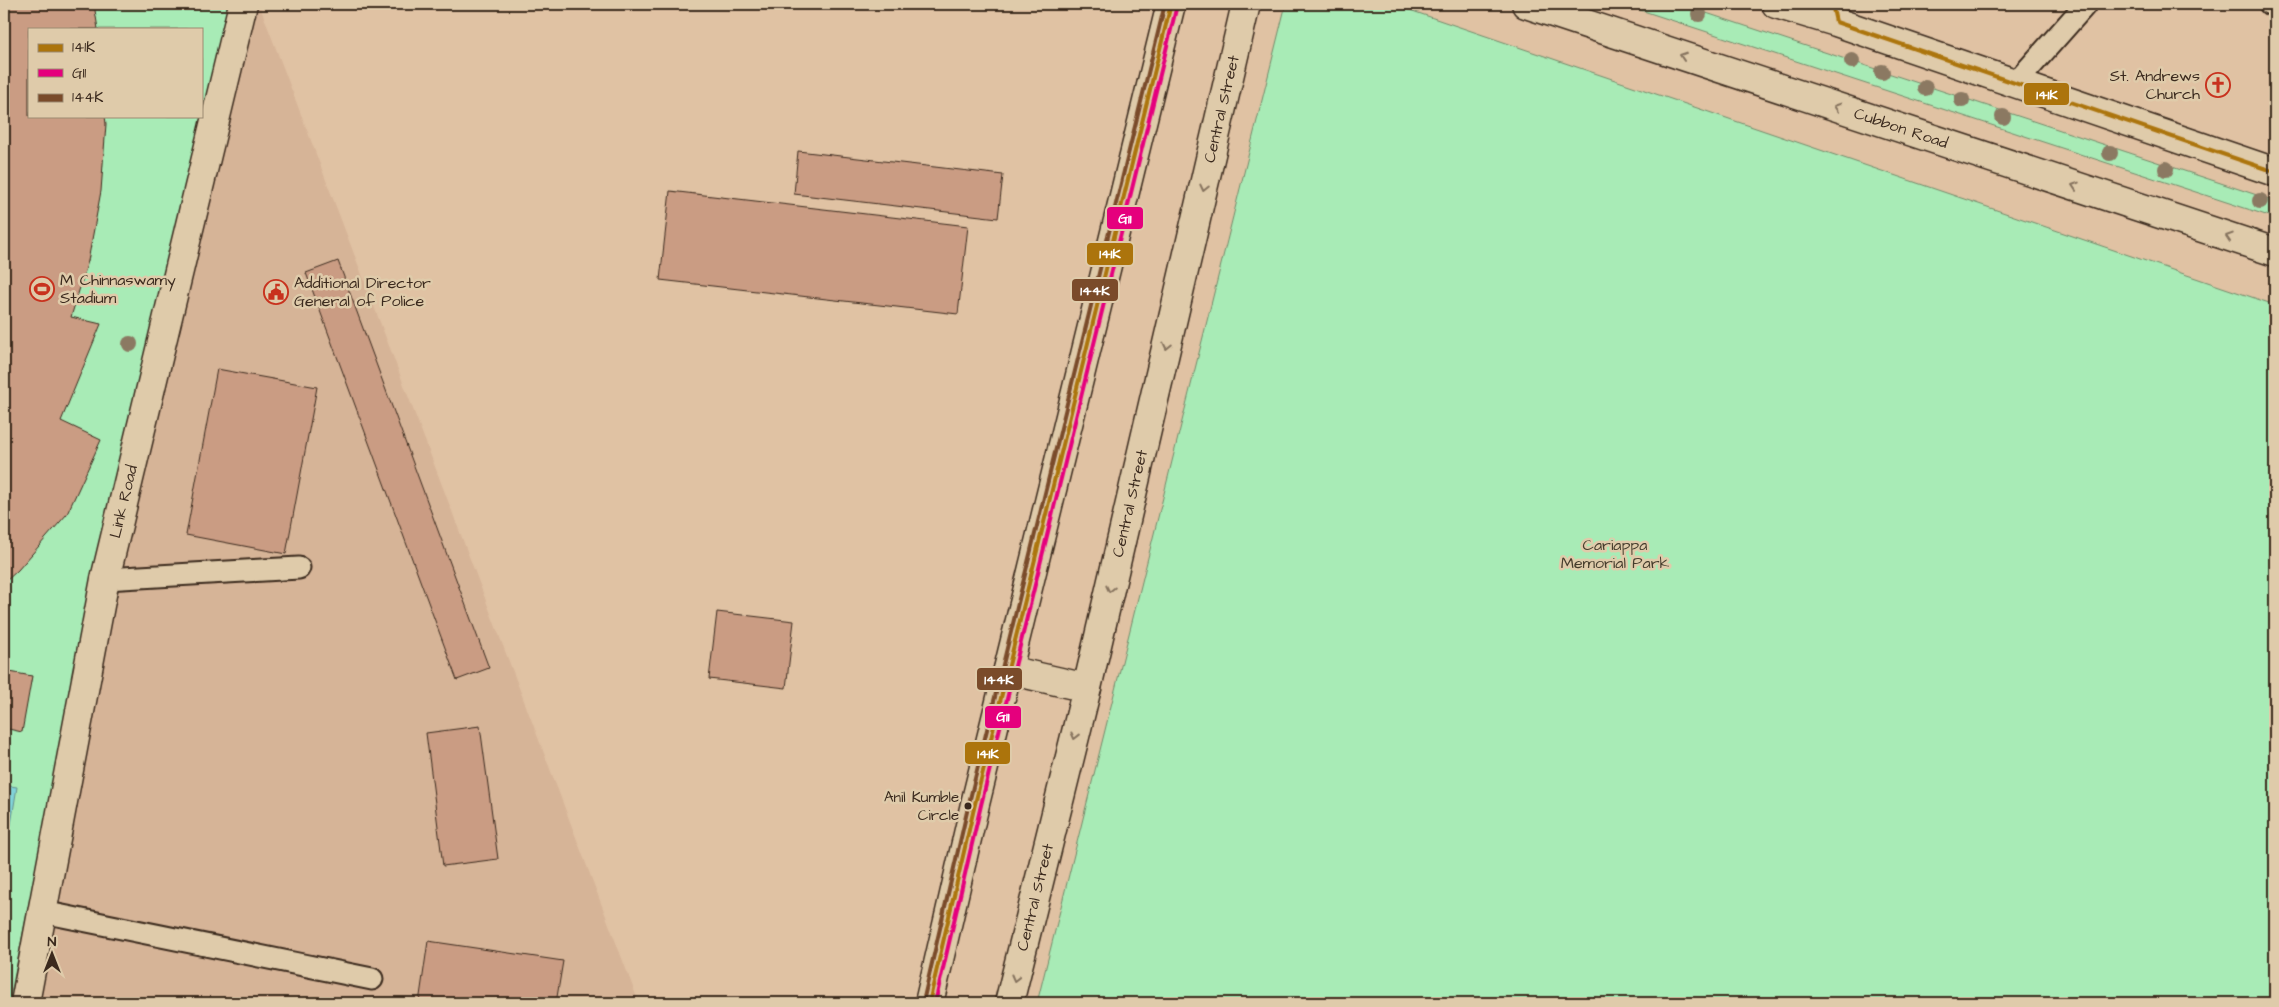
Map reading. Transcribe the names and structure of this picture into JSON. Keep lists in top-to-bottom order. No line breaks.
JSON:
{"streets":{"main road":["Central Street","Cubbon Road","Link Road"]},"parks":["Cariappa Memorial Park"],"places":{"church":["St. Andrews Church"],"sports":["M Chinnaswamy Stadium"],"public building":["Additional Director General of Police"],"other":["Anil Kumble Circle"]},"lines":["transit line 141K","transit line 144K","transit line G11"],"legend":["141K","G11","144K"],"north":"top"}
